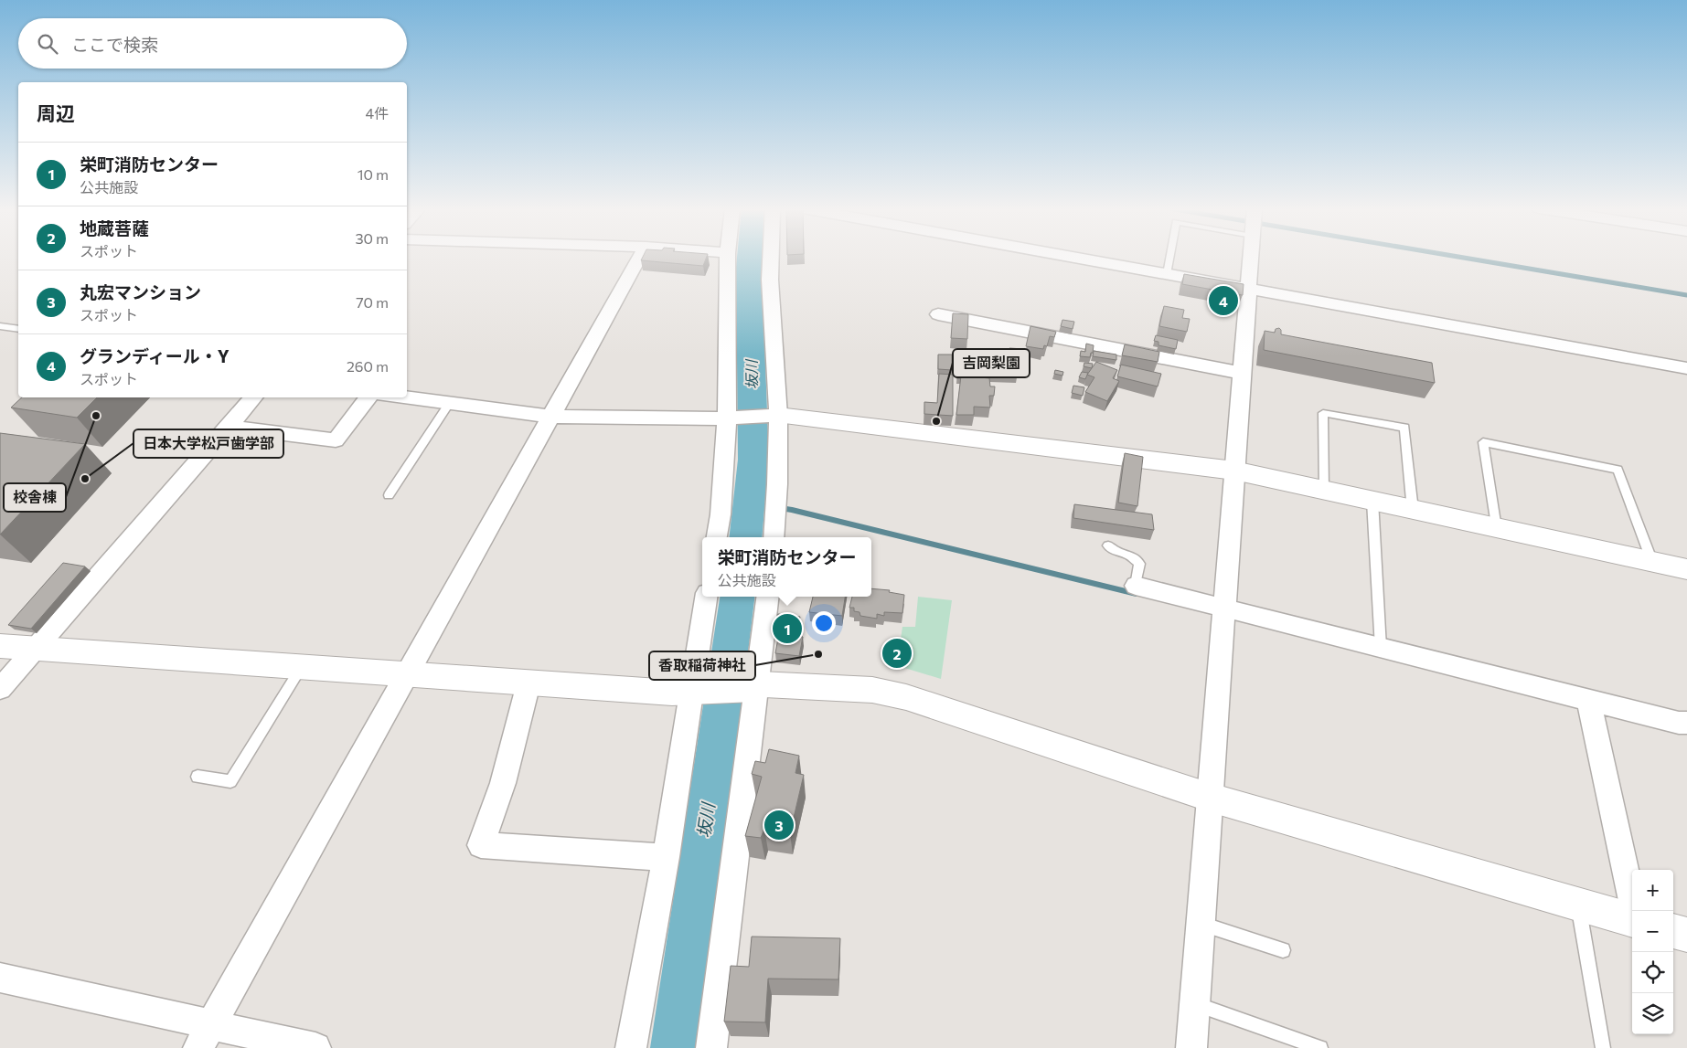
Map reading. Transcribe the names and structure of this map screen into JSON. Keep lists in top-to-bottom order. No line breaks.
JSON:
{"water":["坂川"],"places":["校舎棟","吉岡梨園","日本大学松戸歯学部","香取稲荷神社"],"page":{"search":"ここで検索","heading":["周辺","4件"],"list":[{"mark":"1","name":"栄町消防センター","note":"公共施設","value":"10 m"},{"mark":"2","name":"地蔵菩薩","note":"スポット","value":"30 m"},{"mark":"3","name":"丸宏マンション","note":"スポット","value":"70 m"},{"mark":"4","name":"グランディール・Y","note":"スポット","value":"260 m"}],"pins":["4","1","2","3"],"popup":["栄町消防センター","公共施設"],"map_buttons":["+","−"]}}
